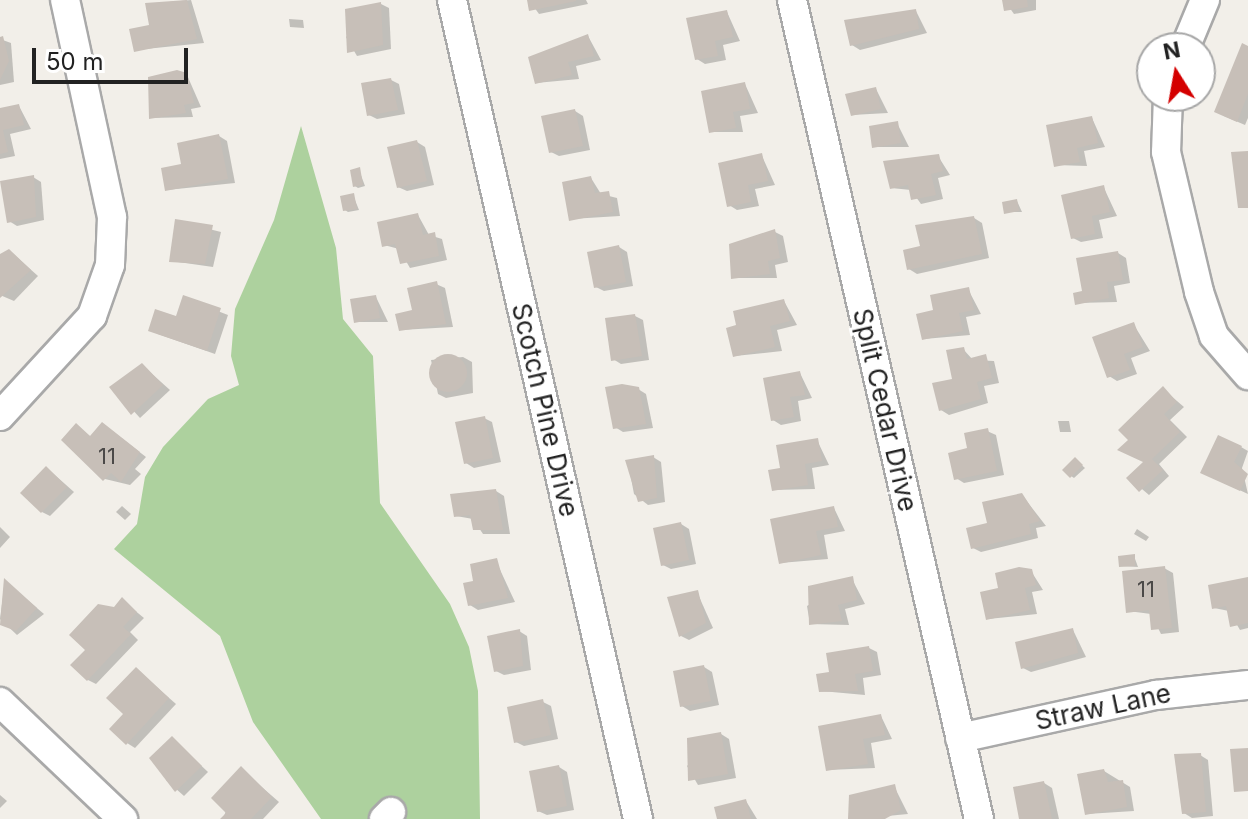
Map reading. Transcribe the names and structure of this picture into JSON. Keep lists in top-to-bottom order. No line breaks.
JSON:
{"streets":{"street":["Scotch Pine Drive","Split Cedar Drive","Straw Lane"]},"crossings":[["Split Cedar Drive","Straw Lane"]],"house_numbers":["11","11"],"scale_bar":"50 m","north":"top"}
